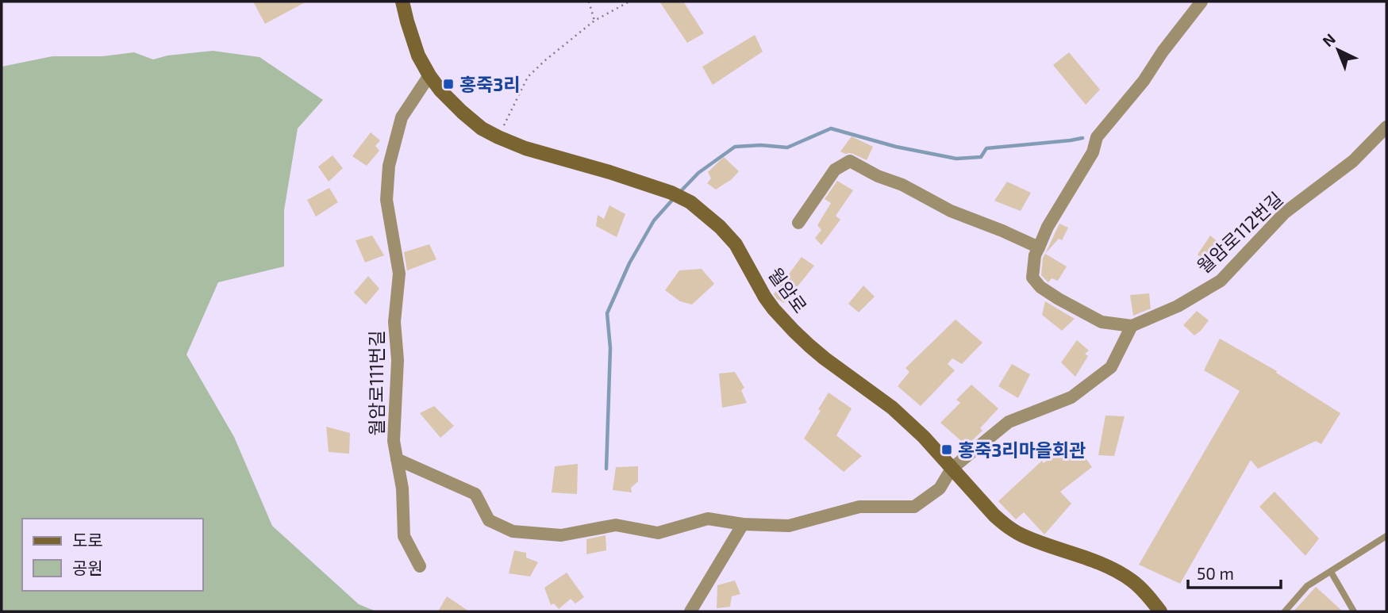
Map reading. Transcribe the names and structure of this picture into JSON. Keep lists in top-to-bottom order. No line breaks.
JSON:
{"streets":{"street":["월암로112번길","월암로","월암로111번길"]},"crossings":[["월암로","월암로111번길"]],"places":{"transit":["홍죽3리","홍죽3리마을회관"]},"legend":["도로","공원"],"scale_bar":"50 m","north":"top left"}
